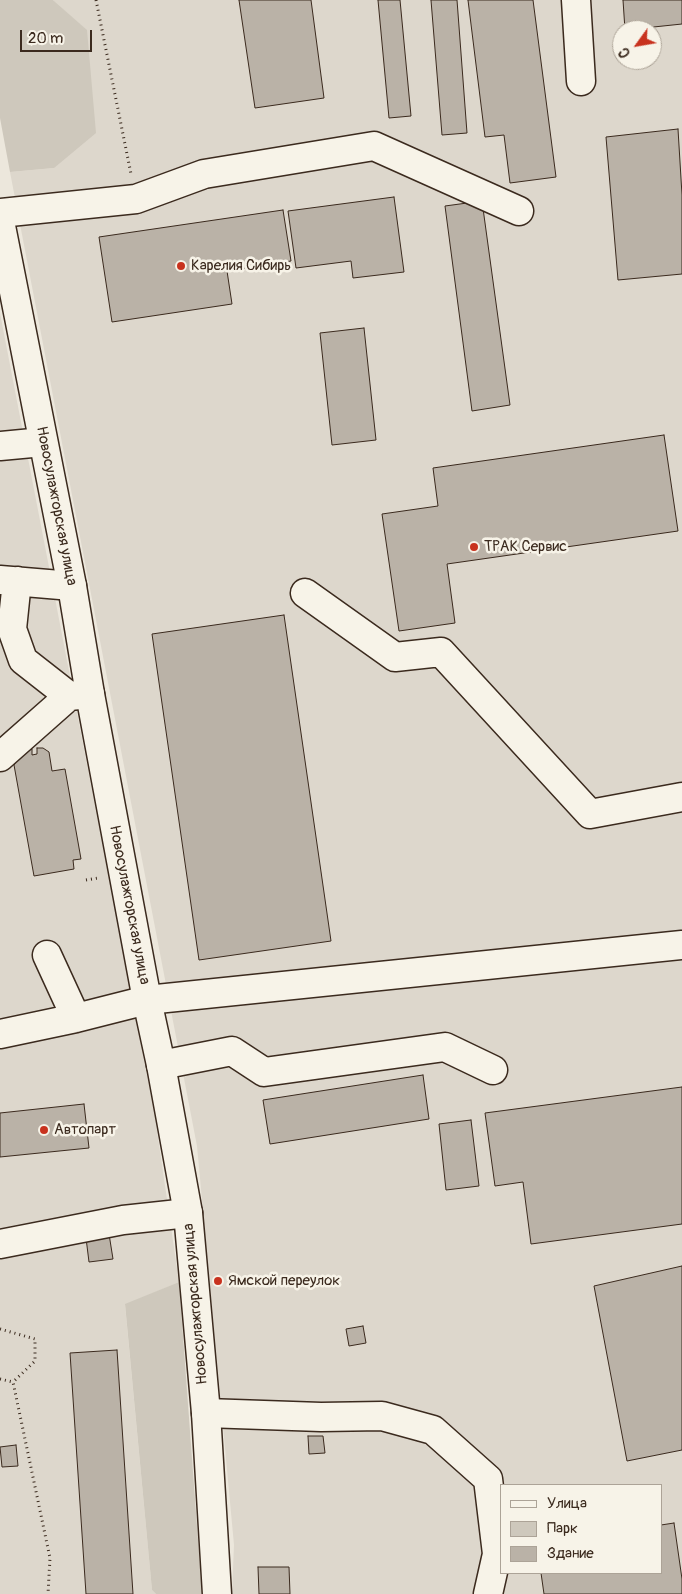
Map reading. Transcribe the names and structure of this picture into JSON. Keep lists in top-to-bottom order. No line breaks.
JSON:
{"streets":{"main road":["Новосулажгорская улица"]},"places":["Карелия Сибирь","ТРАК Сервис","Автопарт","Ямской переулок"],"legend":["Улица","Парк","Здание"],"scale_bar":"20 m","north":"bottom left"}
